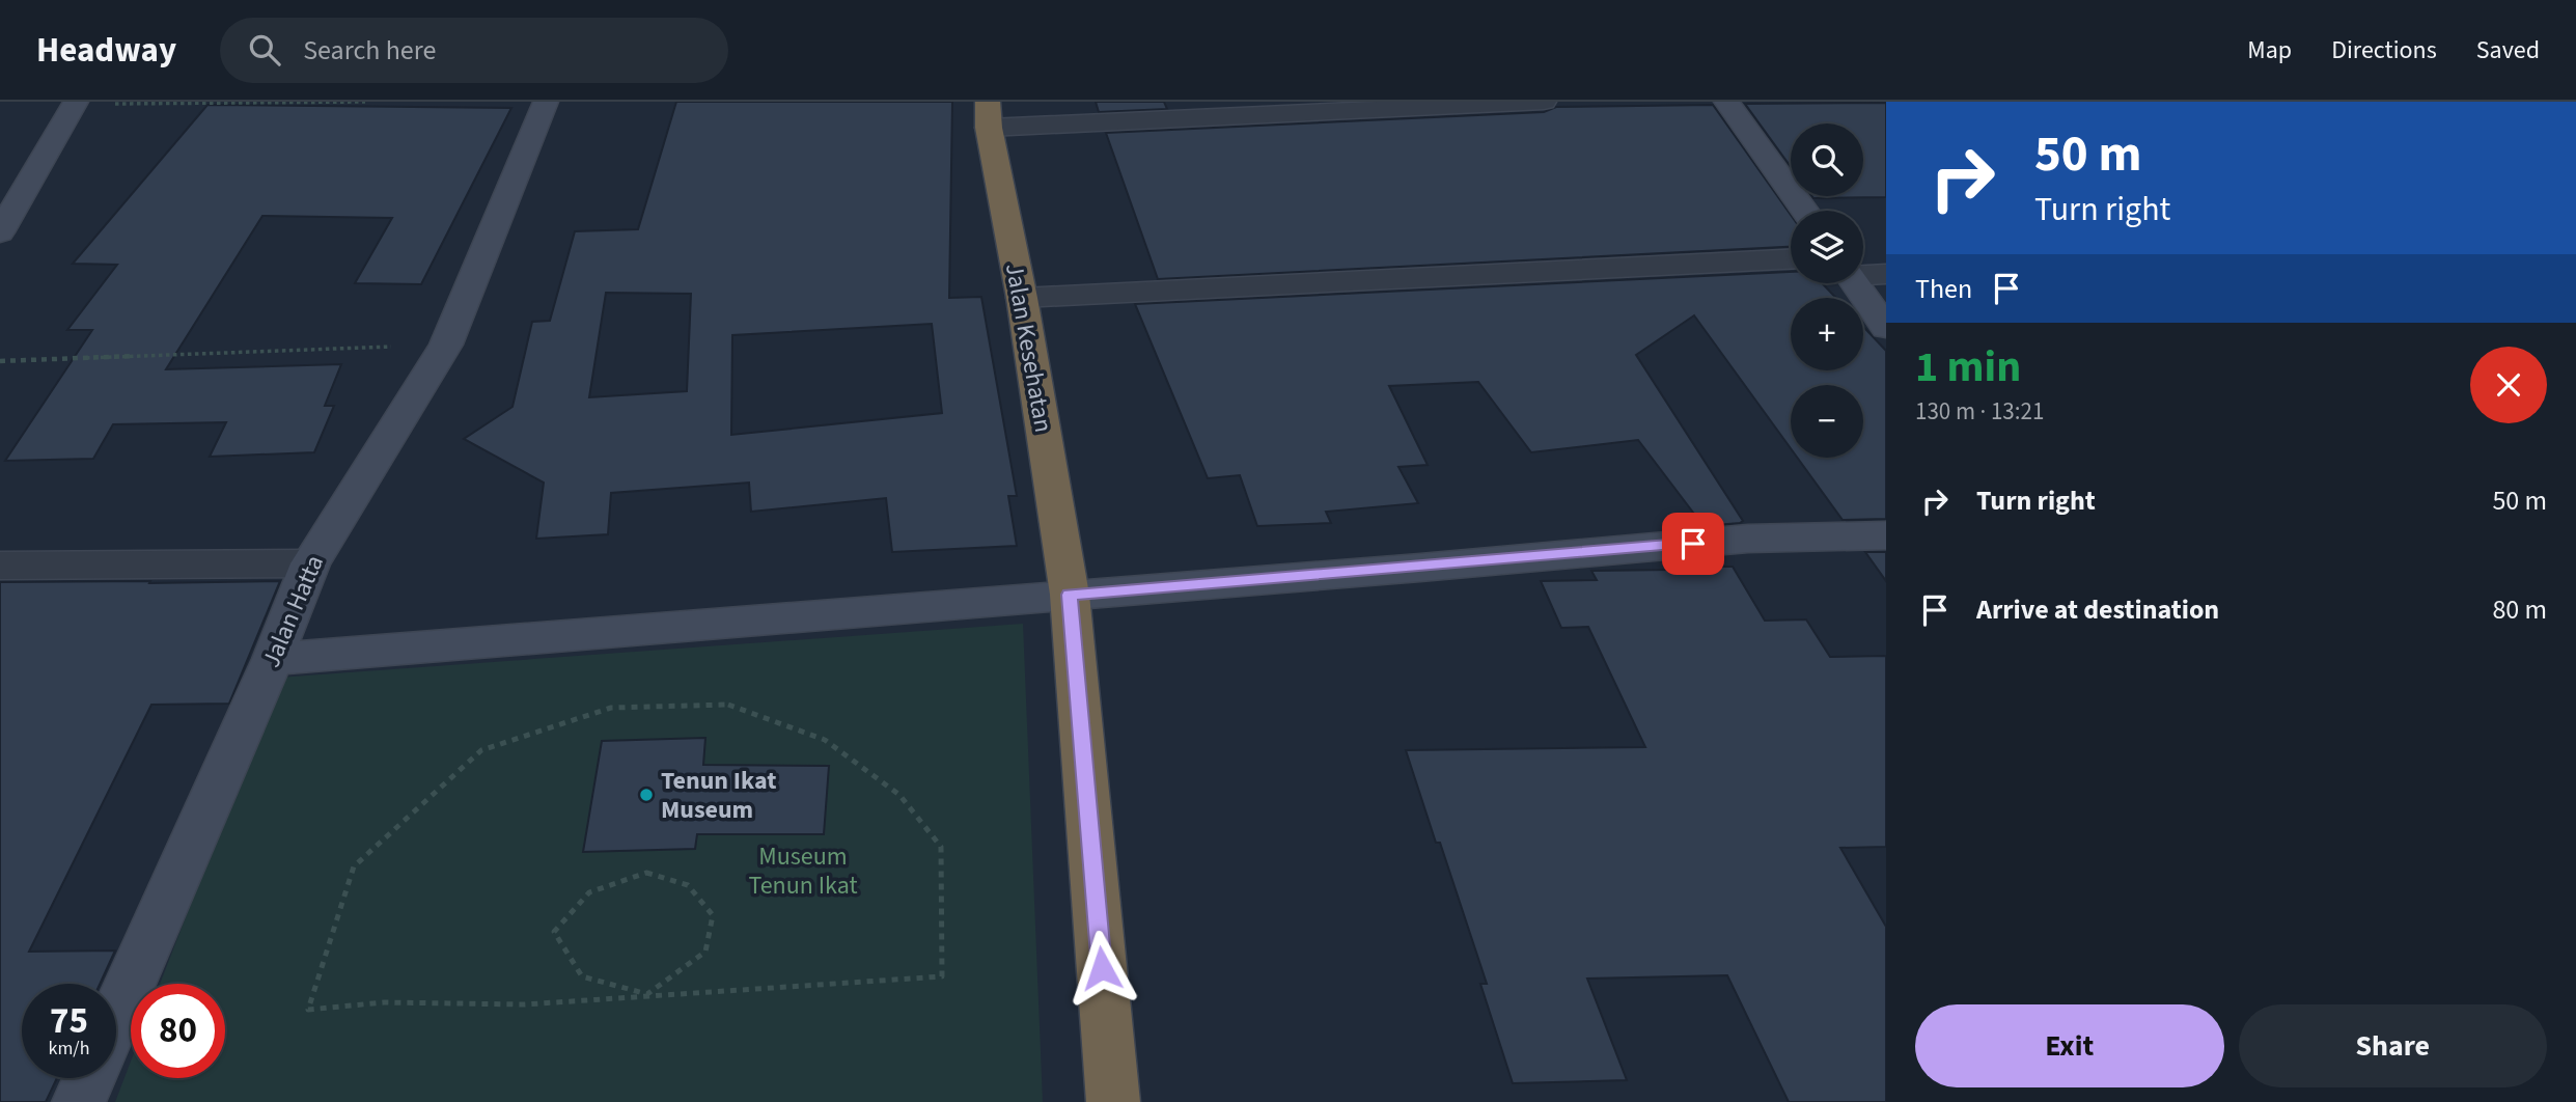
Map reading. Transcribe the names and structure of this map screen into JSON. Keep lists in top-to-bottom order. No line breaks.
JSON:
{"streets":{"highway":["Jalan Kesehatan"],"street":["Jalan Hatta"]},"parks":["Museum Tenun Ikat"],"places":["Tenun Ikat Museum"],"page":{"header":"Headway","search":"Search here","nav":["Map","Directions","Saved"],"turn":["50 m","Turn right"],"map_buttons":["+","−"],"then":"Then","heading":["1 min","130 m · 13:21"],"list":[{"name":"Turn right","value":"50 m"},{"name":"Arrive at destination","value":"80 m"}],"speed":"75 km/h","limit":"80","buttons":["Exit","Share"]}}
